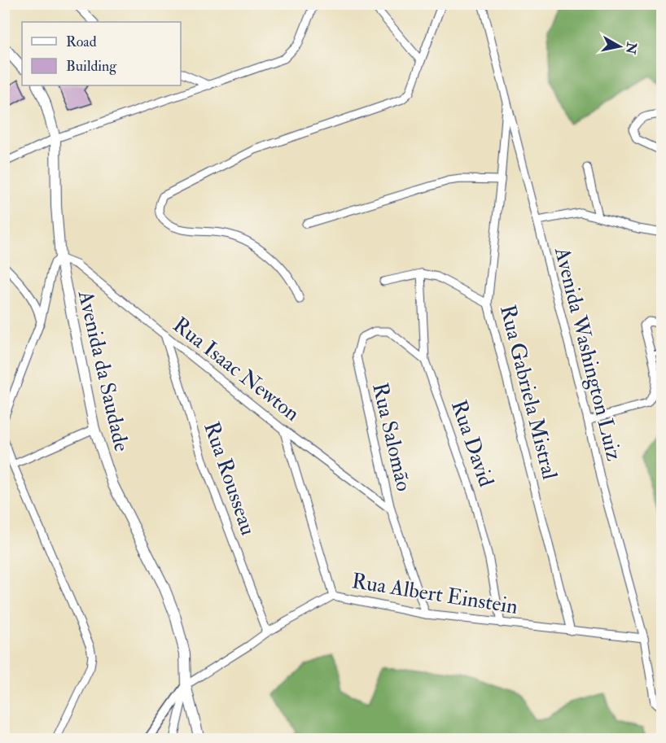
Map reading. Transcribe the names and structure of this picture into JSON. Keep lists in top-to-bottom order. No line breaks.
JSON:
{"streets":{"main road":["Avenida da Saudade"],"street":["Avenida Washington Luiz","Rua Isaac Newton","Rua Gabriela Mistral","Rua Salomão","Rua David","Rua Rousseau","Rua Albert Einstein"]},"crossings":[["Avenida Washington Luiz","Rua Gabriela Mistral"],["Avenida Washington Luiz","Rua Albert Einstein"],["Rua Isaac Newton","Avenida da Saudade"],["Rua Isaac Newton","Rua Salomão"],["Rua Isaac Newton","Rua Rousseau"],["Avenida da Saudade","Rua Albert Einstein"],["Rua Gabriela Mistral","Rua Albert Einstein"],["Rua Salomão","Rua David"],["Rua Salomão","Rua Albert Einstein"],["Rua David","Rua Albert Einstein"],["Rua Rousseau","Rua Albert Einstein"]],"legend":["Road","Building"],"north":"right"}
